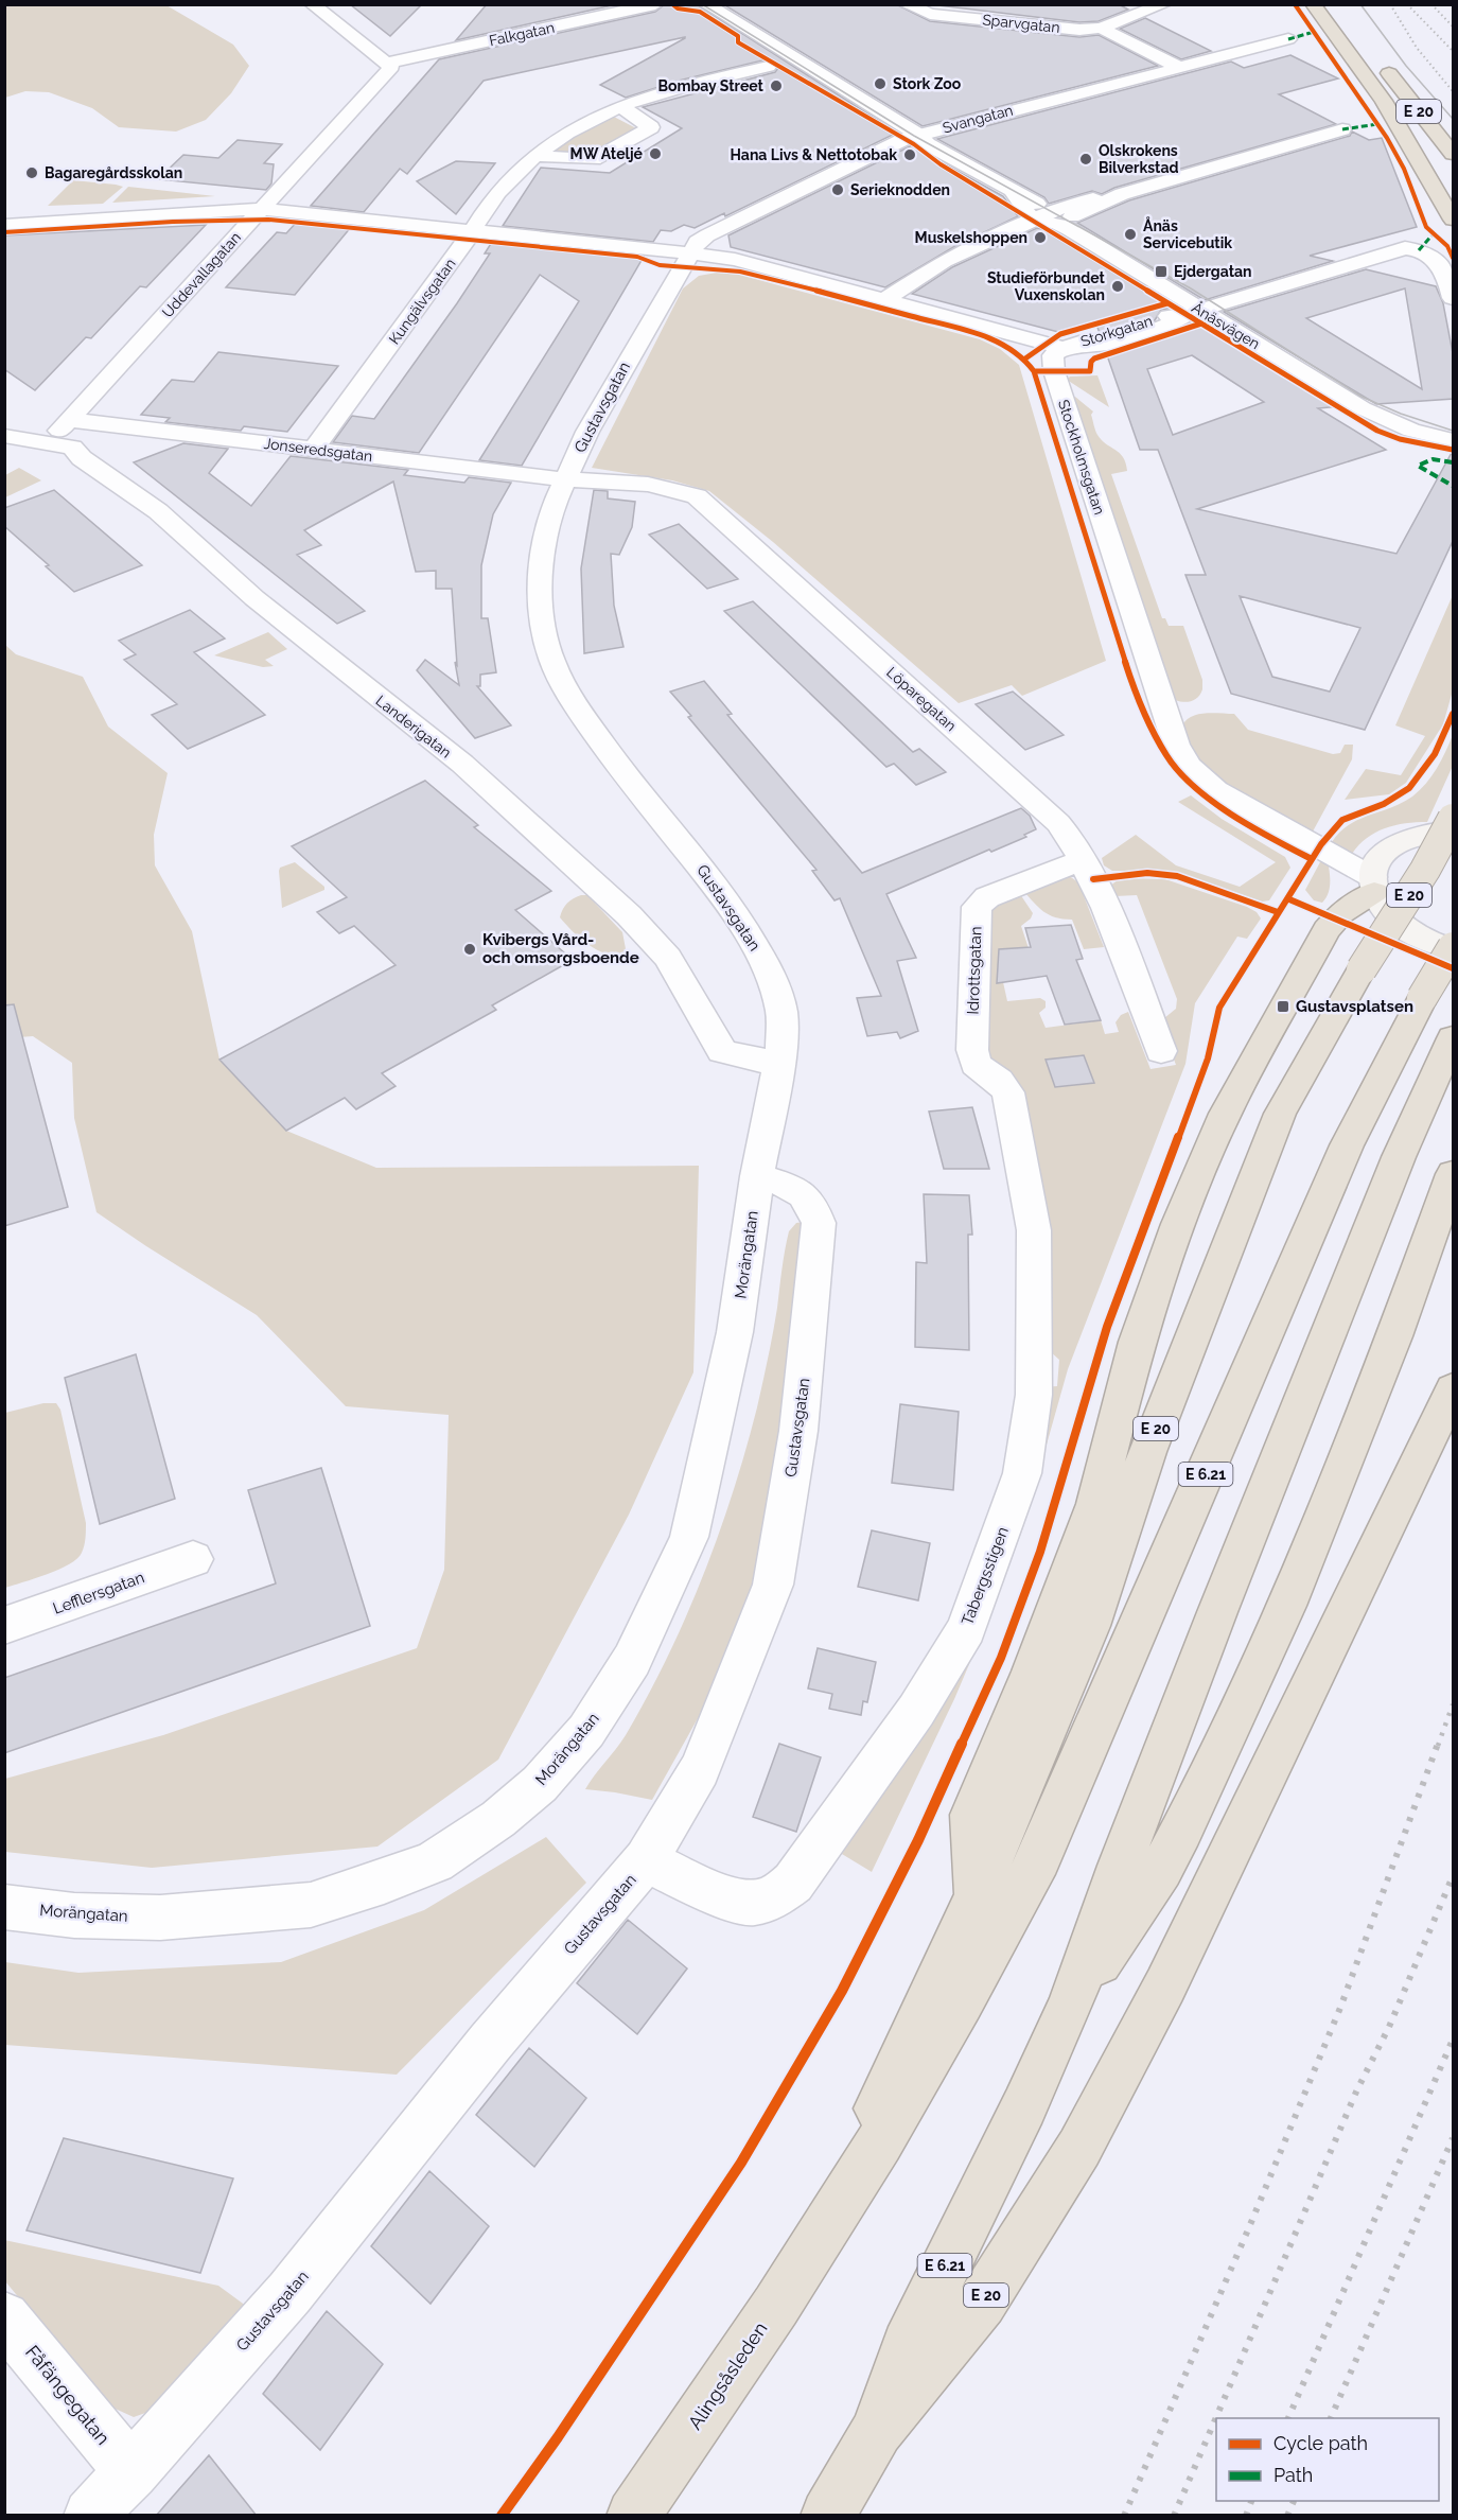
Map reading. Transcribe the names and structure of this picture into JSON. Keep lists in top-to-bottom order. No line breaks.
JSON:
{"streets":{"highway":["E 20","E 6.21","Alingsåsleden"],"street":["Sparvgatan","Falkgatan","Svangatan","Uddevallagatan","Kungälvsgatan","Ånäsvägen","Storkgatan","Gustavsgatan","Jonseredsgatan","Stockholmsgatan","Löparegatan","Landerigatan","Idrottsgatan","Morängatan","Tabergsstigen","Lefflersgatan","Fåfängegatan"]},"crossings":[["Falkgatan","Uddevallagatan"],["E 20","E 6.21"],["E 20","Alingsåsleden"],["Svangatan","Ånäsvägen"],["Svangatan","Gustavsgatan"],["Uddevallagatan","Jonseredsgatan"],["Uddevallagatan","Landerigatan"],["Kungälvsgatan","Jonseredsgatan"],["Ånäsvägen","Storkgatan"],["Storkgatan","Stockholmsgatan"],["Gustavsgatan","Jonseredsgatan"],["Gustavsgatan","Löparegatan"],["Gustavsgatan","Landerigatan"],["Gustavsgatan","Morängatan"],["Gustavsgatan","Tabergsstigen"],["Gustavsgatan","Fåfängegatan"],["Jonseredsgatan","Löparegatan"],["Löparegatan","Idrottsgatan"],["Idrottsgatan","Tabergsstigen"],["E 6.21","Alingsåsleden"]],"places":{"other":["Stork Zoo","Bombay Street","MW Ateljé","Hana Livs & Nettotobak","Olskrokens Bilverkstad","Bagaregårdsskolan","Serieknodden","Ånäs Servicebutik","Muskelshoppen","Studieförbundet Vuxenskolan","Kvibergs Vård- och omsorgsboende"],"transit":["Ejdergatan","Gustavsplatsen"]},"legend":["Cycle path","Path"]}
